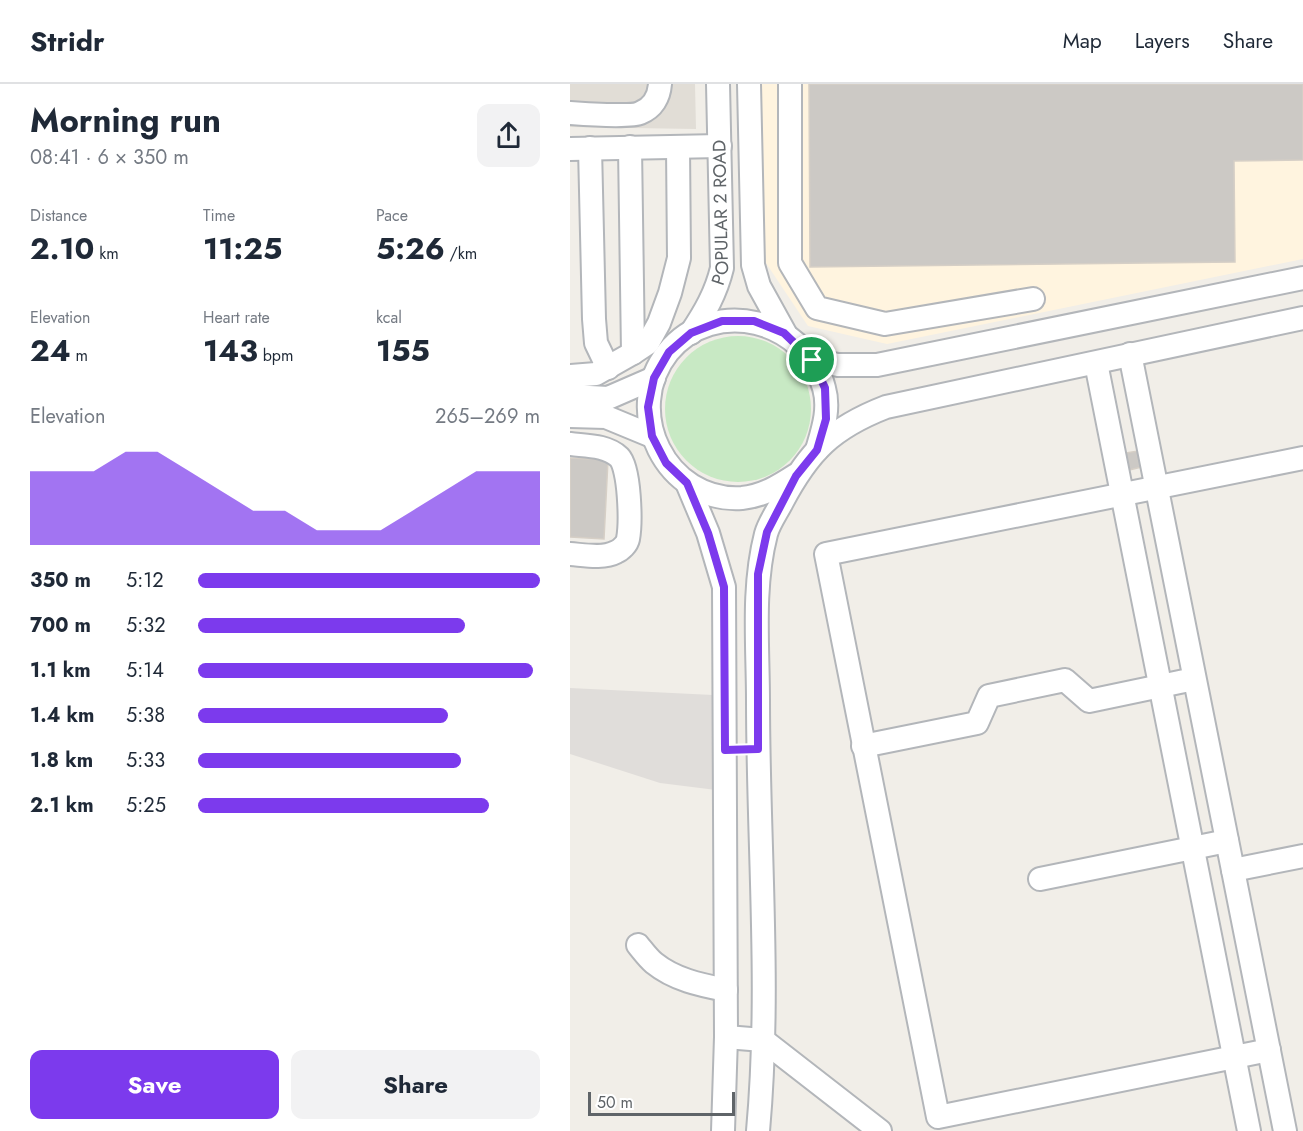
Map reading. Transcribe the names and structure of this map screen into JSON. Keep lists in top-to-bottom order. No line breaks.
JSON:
{"streets":{"street":["POPULAR 2 ROAD"]},"scale_bar":"50 m","page":{"header":"Stridr","nav":["Map","Layers","Share"],"heading":["Morning run","08:41 · 6 × 350 m"],"stats":[["Distance","2.10 km"],["Time","11:25"],["Pace","5:26 /km"],["Elevation","24 m"],["Heart rate","143 bpm"],["kcal","155"]],"chart":["Elevation","265–269 m"],"list":[{"name":"350 m","note":"5:12"},{"name":"700 m","note":"5:32"},{"name":"1.1 km","note":"5:14"},{"name":"1.4 km","note":"5:38"},{"name":"1.8 km","note":"5:33"},{"name":"2.1 km","note":"5:25"}],"buttons":["Save","Share"],"scale":"50 m"}}
